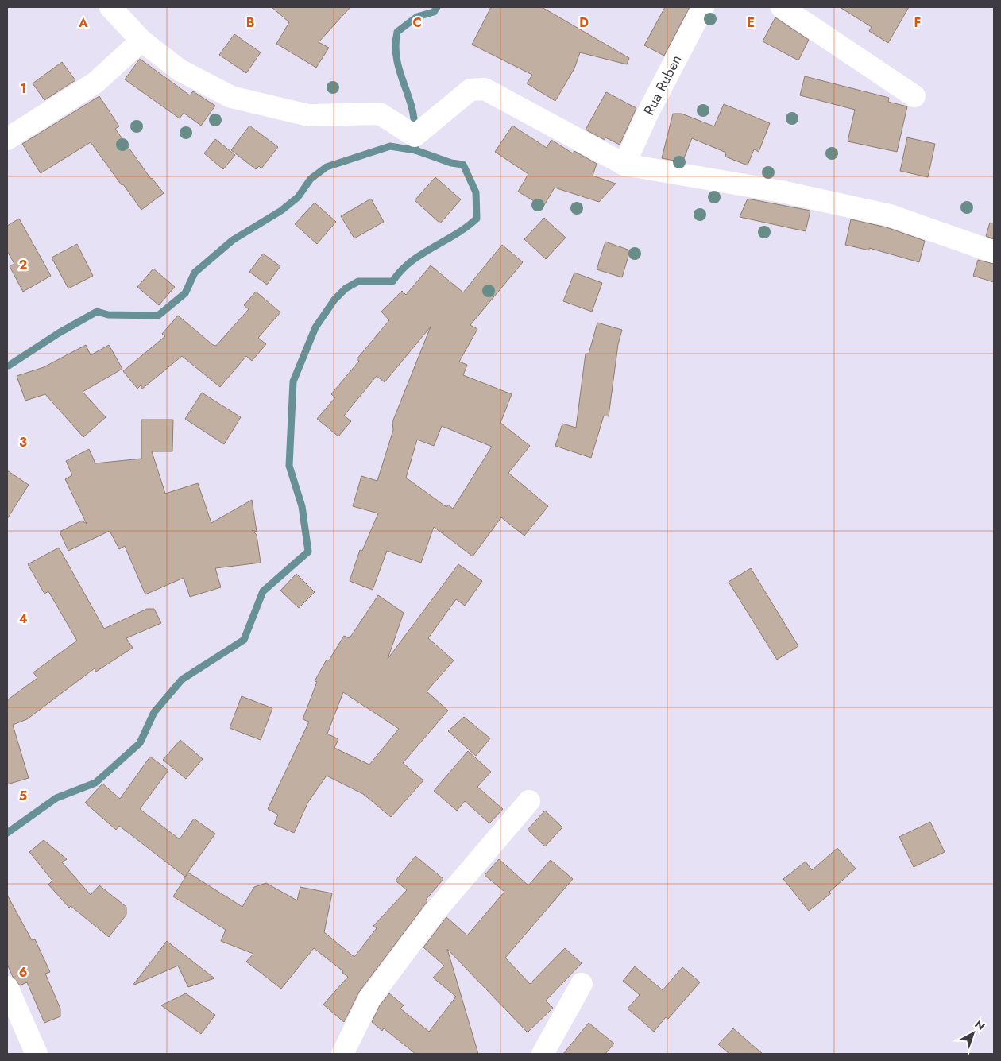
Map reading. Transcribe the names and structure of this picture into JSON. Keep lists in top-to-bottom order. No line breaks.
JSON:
{"streets":{"street":["Rua Ruben"]},"north":"top right","grid":{"columns":["A","B","C","D","E","F"],"rows":["1","2","3","4","5","6"]}}
